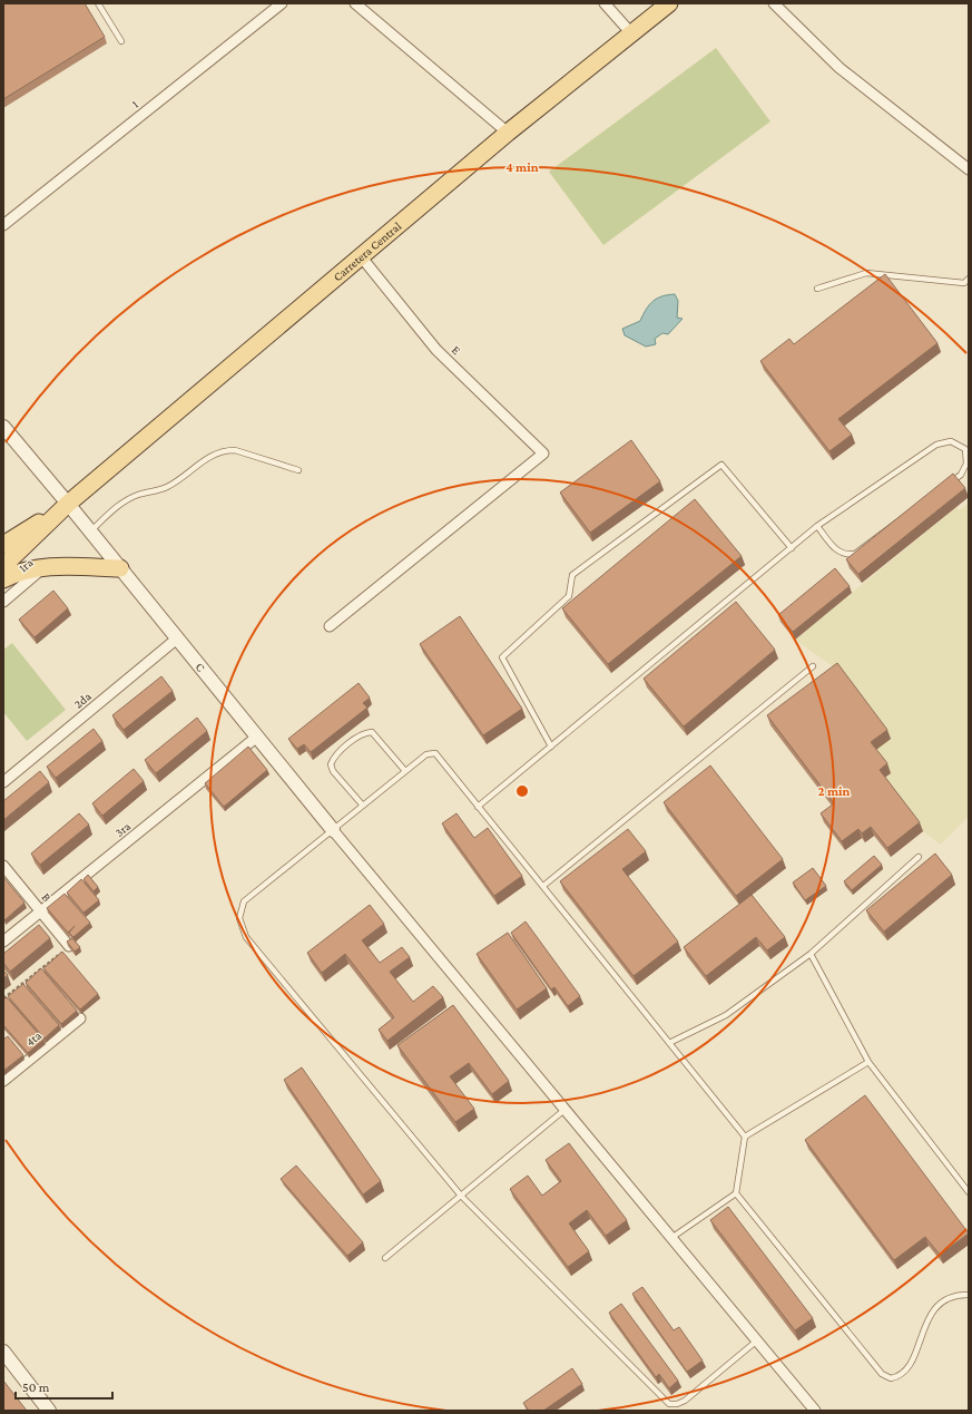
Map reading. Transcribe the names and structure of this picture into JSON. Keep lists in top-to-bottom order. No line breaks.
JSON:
{"streets":{"main road":["Carretera Central"],"street":["1","E","1ra","C","2da","3ra","B","4ta"]},"crossings":[["Carretera Central","E"],["Carretera Central","C"],["C","2da"],["C","3ra"],["3ra","B"]],"scale_bar":"50 m","rings":["4 min","2 min"]}
